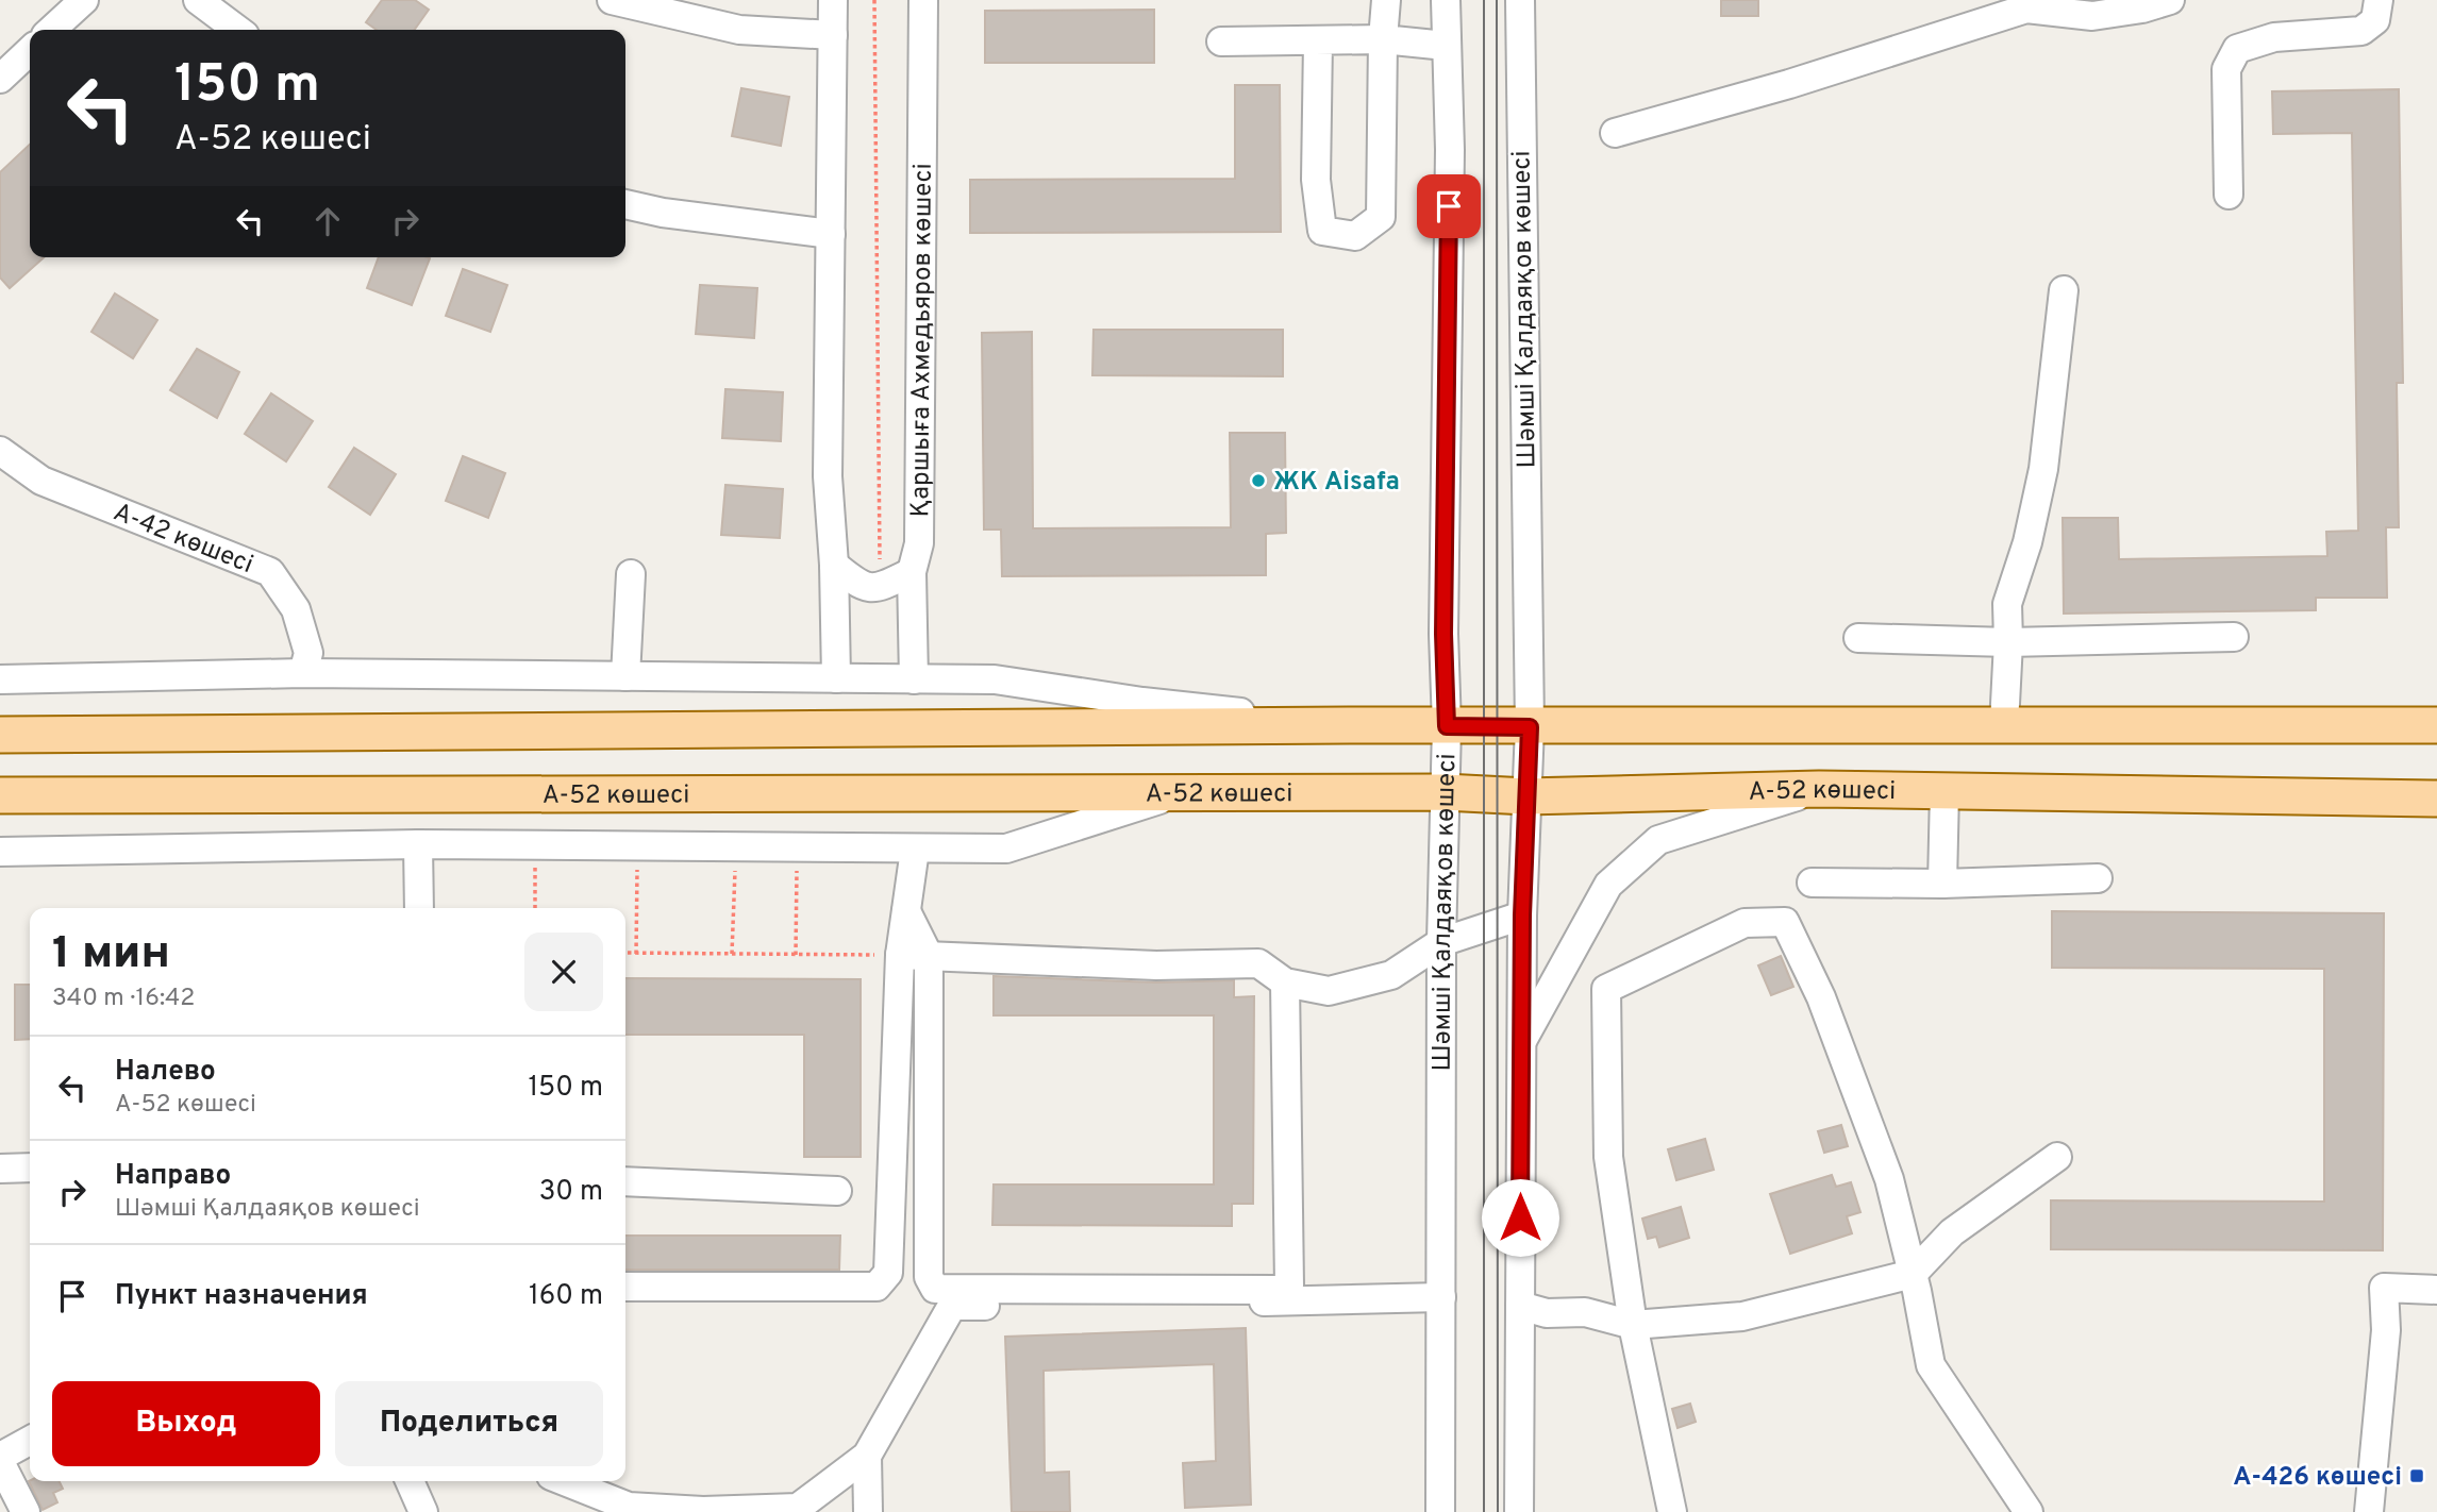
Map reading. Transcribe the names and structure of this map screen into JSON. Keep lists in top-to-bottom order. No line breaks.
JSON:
{"streets":{"main road":["А-52 көшесі"],"street":["Шәмші Қалдаяқов көшесі","Қаршыға Ахмедьяров көшесі","А-42 көшесі"]},"crossings":[["Шәмші Қалдаяқов көшесі","А-52 көшесі"]],"places":{"other":["ЖК Aisafa"],"transit":["А-426 көшесі"]},"page":{"turn":["150 m","А-52 көшесі"],"heading":["1 мин","340 m · 16:42"],"list":[{"name":"Налево","note":"А-52 көшесі","value":"150 m"},{"name":"Направо","note":"Шәмші Қалдаяқов көшесі","value":"30 m"},{"name":"Пункт назначения","value":"160 m"}],"buttons":["Выход","Поделиться"]}}
